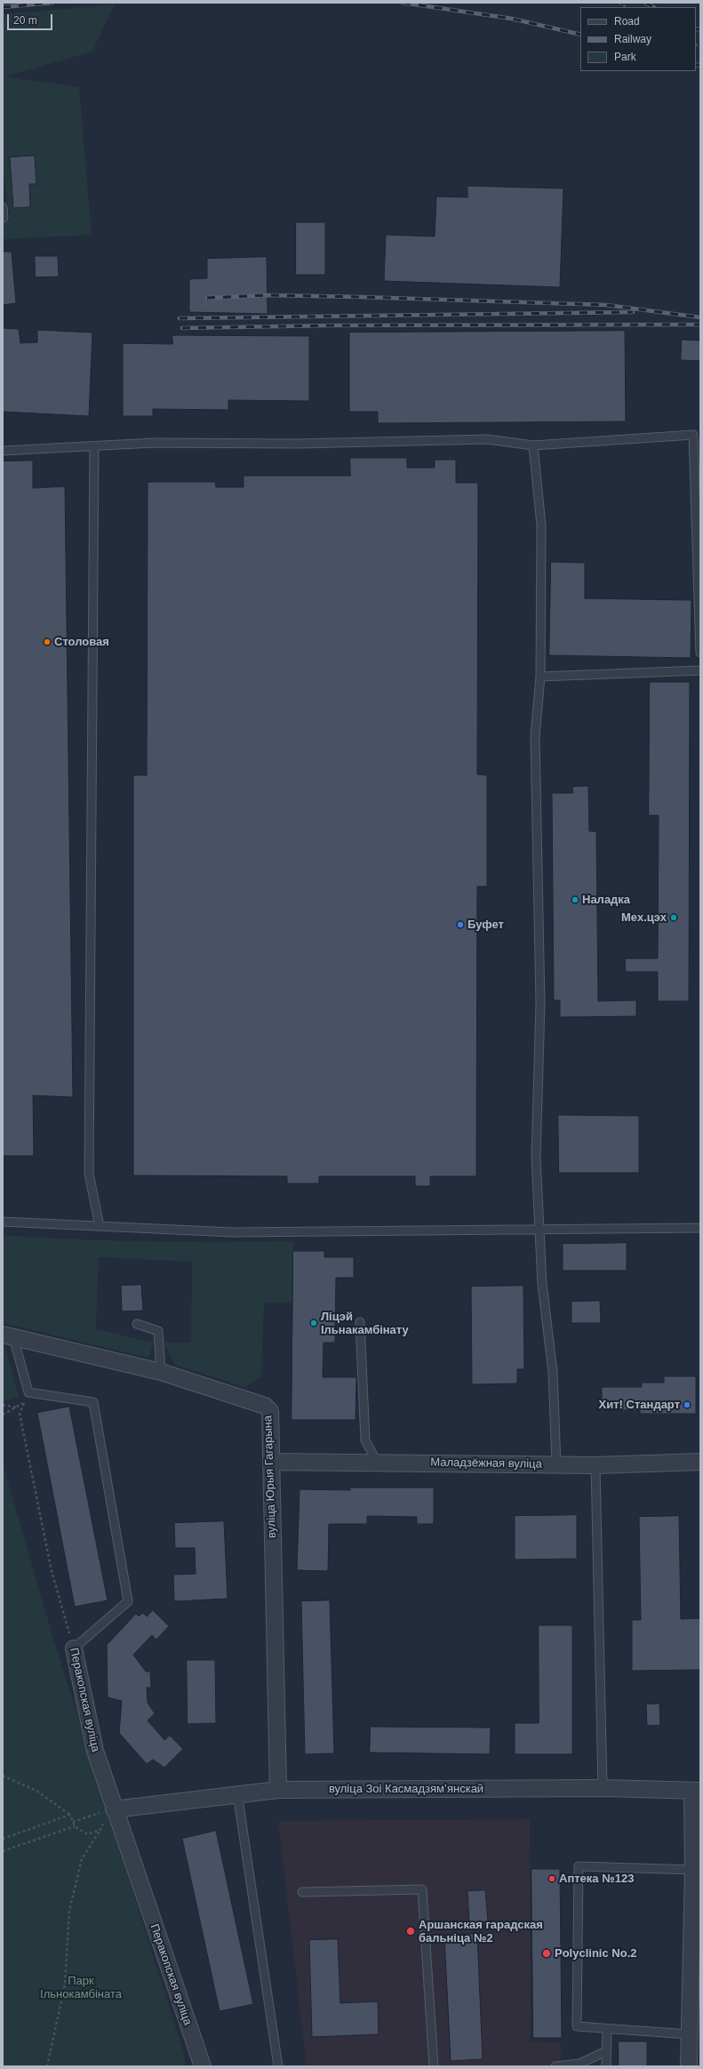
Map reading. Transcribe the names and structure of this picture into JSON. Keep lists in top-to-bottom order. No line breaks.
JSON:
{"streets":{"street":["Маладзёжная вуліца","вуліца Юрыя Гагарына","Перакопская вуліца","вуліца Зоі Касмадзямʼянскай"]},"crossings":[["Маладзёжная вуліца","вуліца Юрыя Гагарына"],["вуліца Юрыя Гагарына","вуліца Зоі Касмадзямʼянскай"],["Перакопская вуліца","вуліца Зоі Касмадзямʼянскай"]],"parks":["Парк Ільнокамбіната"],"places":["Столовая","Наладка","Мех.цэх","Буфет","Ліцэй Ільнакамбінату","Хит! Стандарт","Аптека №123","Аршанская гарадская бальніца №2","Polyclinic No.2"],"legend":["Road","Railway","Park"],"scale_bar":"20 m"}
